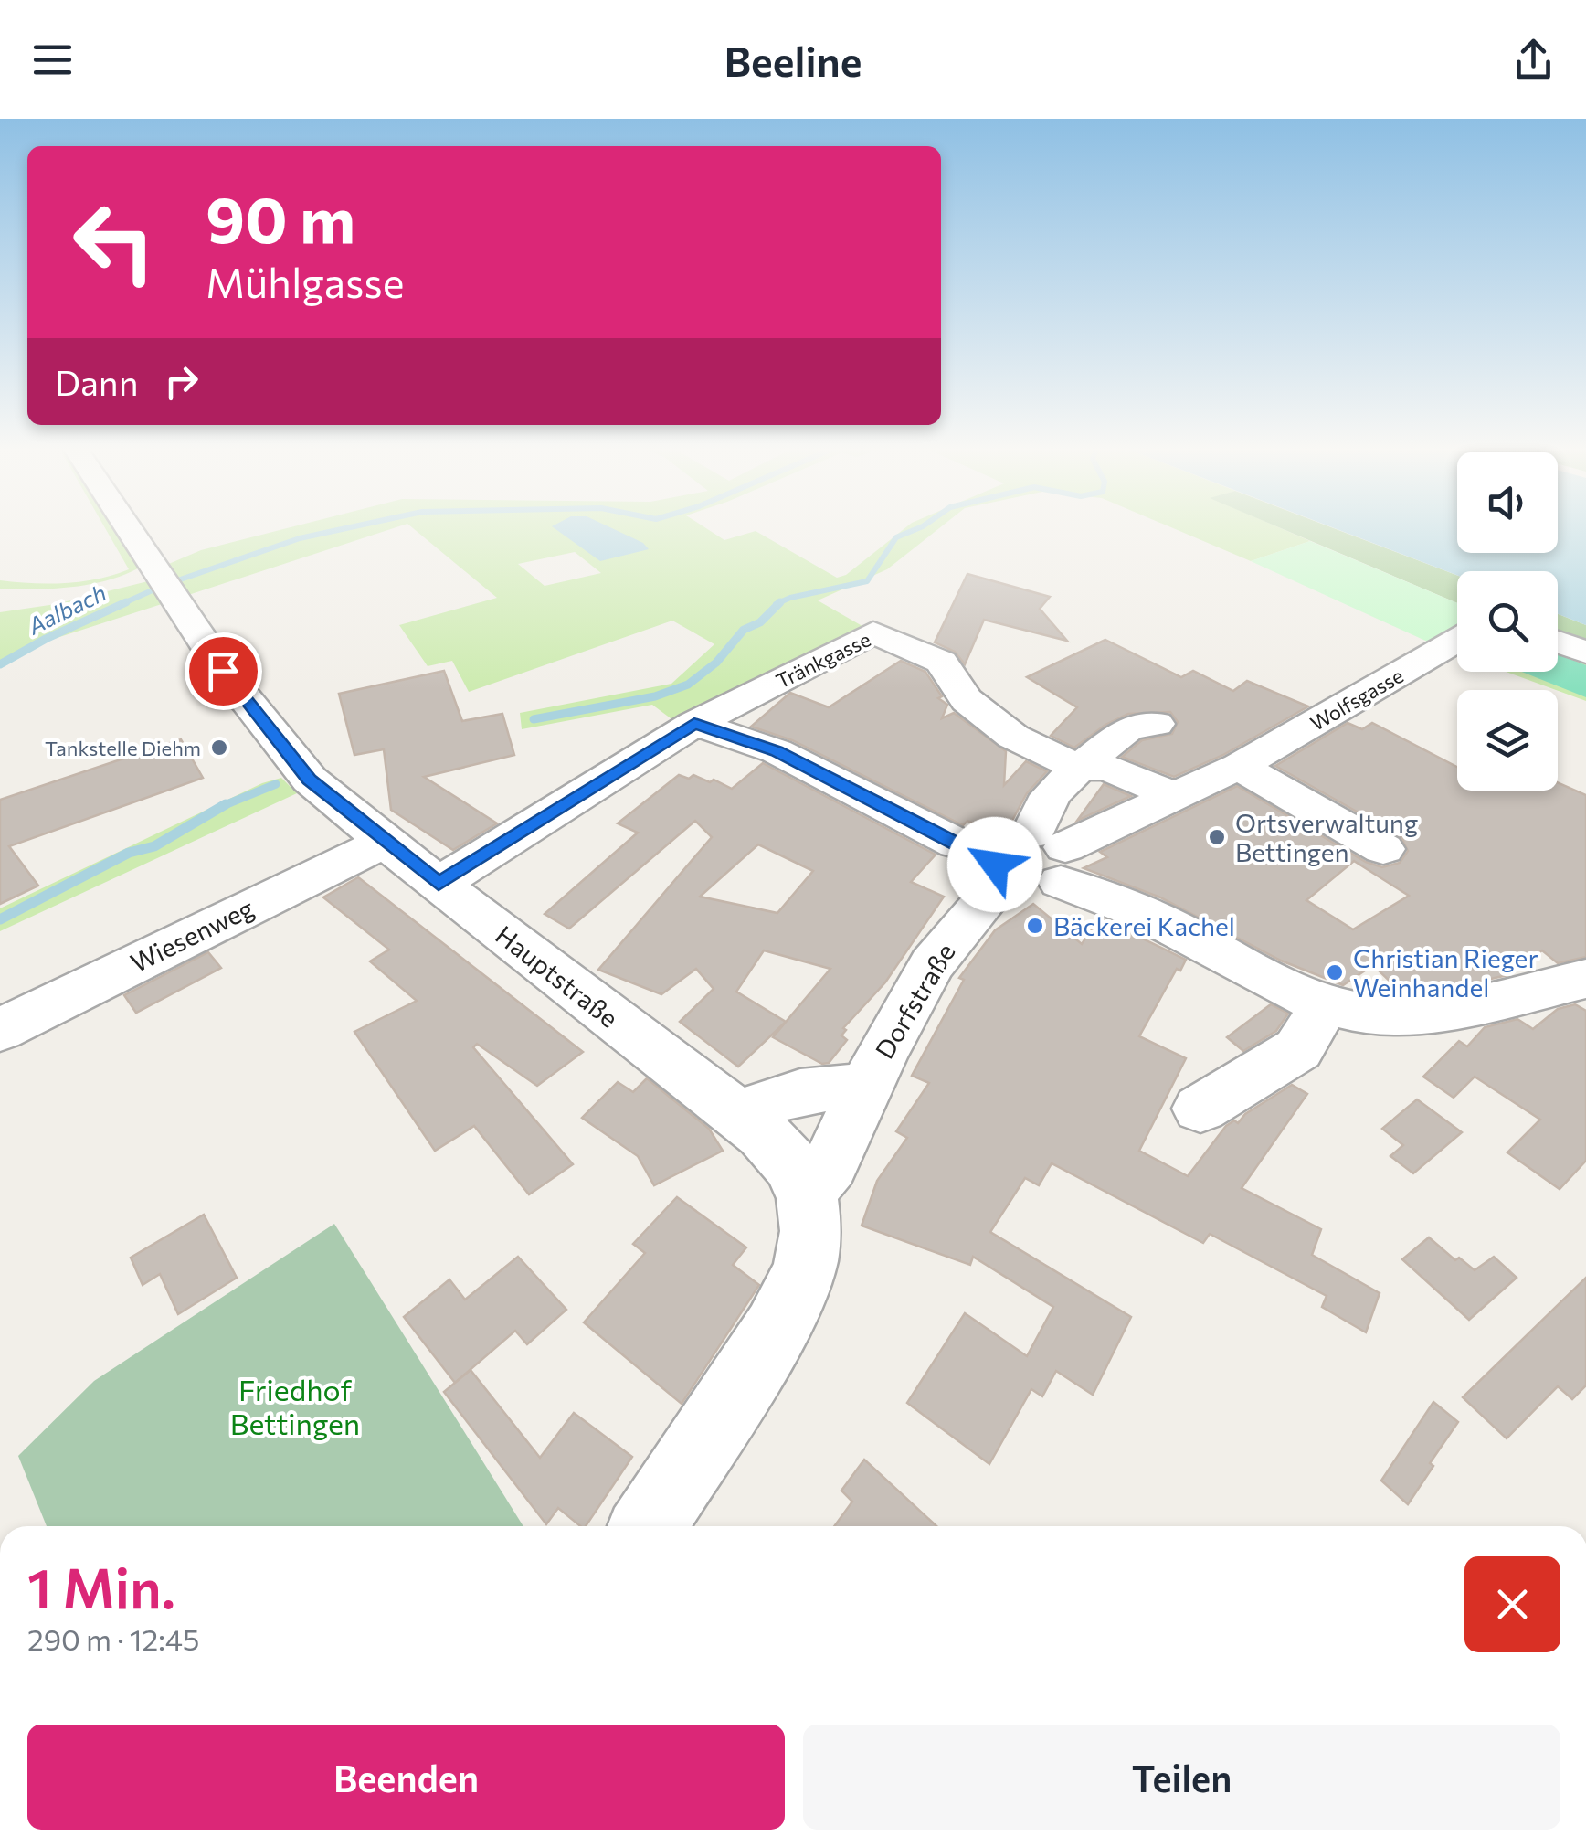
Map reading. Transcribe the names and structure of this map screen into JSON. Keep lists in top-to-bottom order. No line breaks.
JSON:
{"streets":{"street":["Tränkgasse","Wolfsgasse","Wiesenweg","Hauptstraße","Dorfstraße"]},"crossings":[["Tränkgasse","Wolfsgasse"],["Wolfsgasse","Dorfstraße"],["Wiesenweg","Hauptstraße"],["Hauptstraße","Dorfstraße"]],"water":["Aalbach"],"parks":["Friedhof Bettingen"],"places":["Tankstelle Diehm","Ortsverwaltung Bettingen","Bäckerei Kachel","Christian Rieger Weinhandel"],"page":{"header":"Beeline","turn":["90 m","Mühlgasse"],"then":"Dann","heading":["1 Min.","290 m · 12:45"],"buttons":["Beenden","Teilen"]}}
